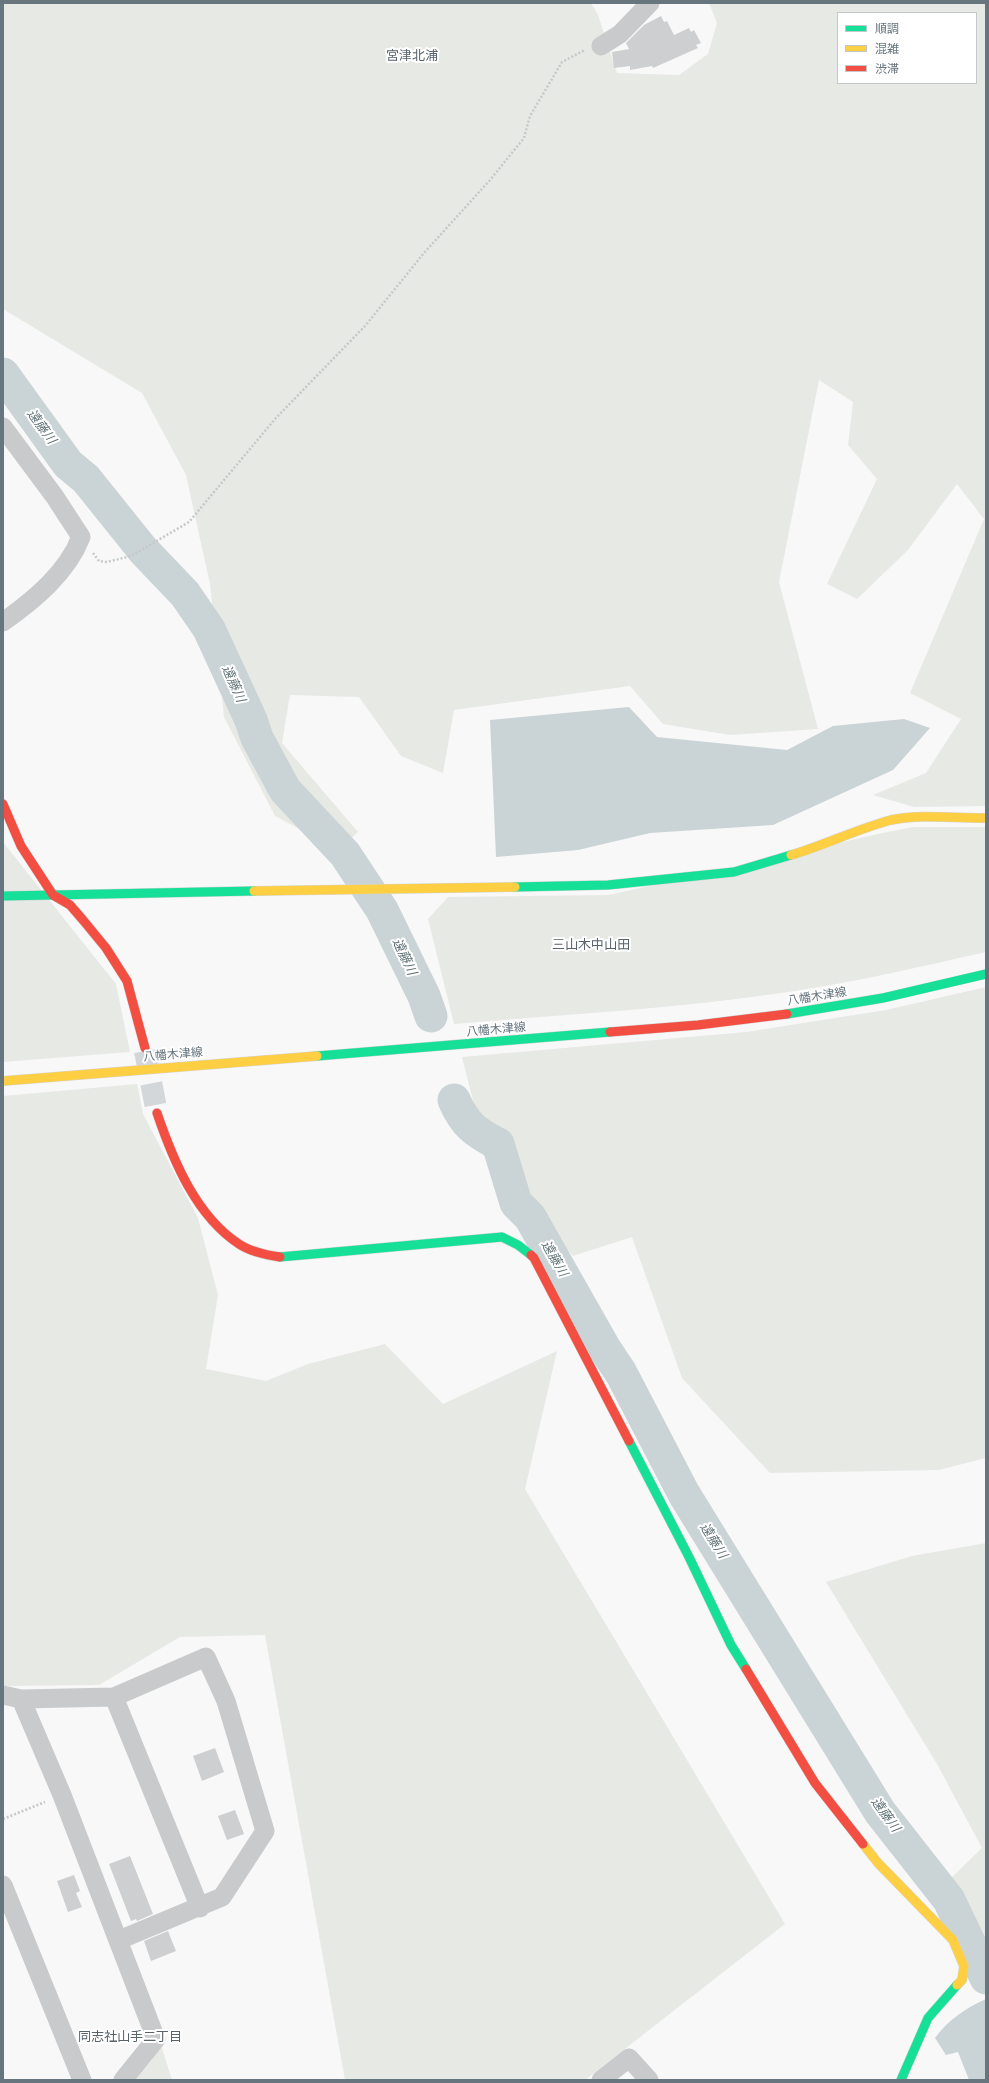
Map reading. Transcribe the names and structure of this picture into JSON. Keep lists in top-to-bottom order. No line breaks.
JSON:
{"streets":{"street":["八幡木津線"]},"districts":["宮津北浦","三山木中山田","同志社山手二丁目"],"water":["遠藤川"],"legend":["順調","混雑","渋滞"]}
